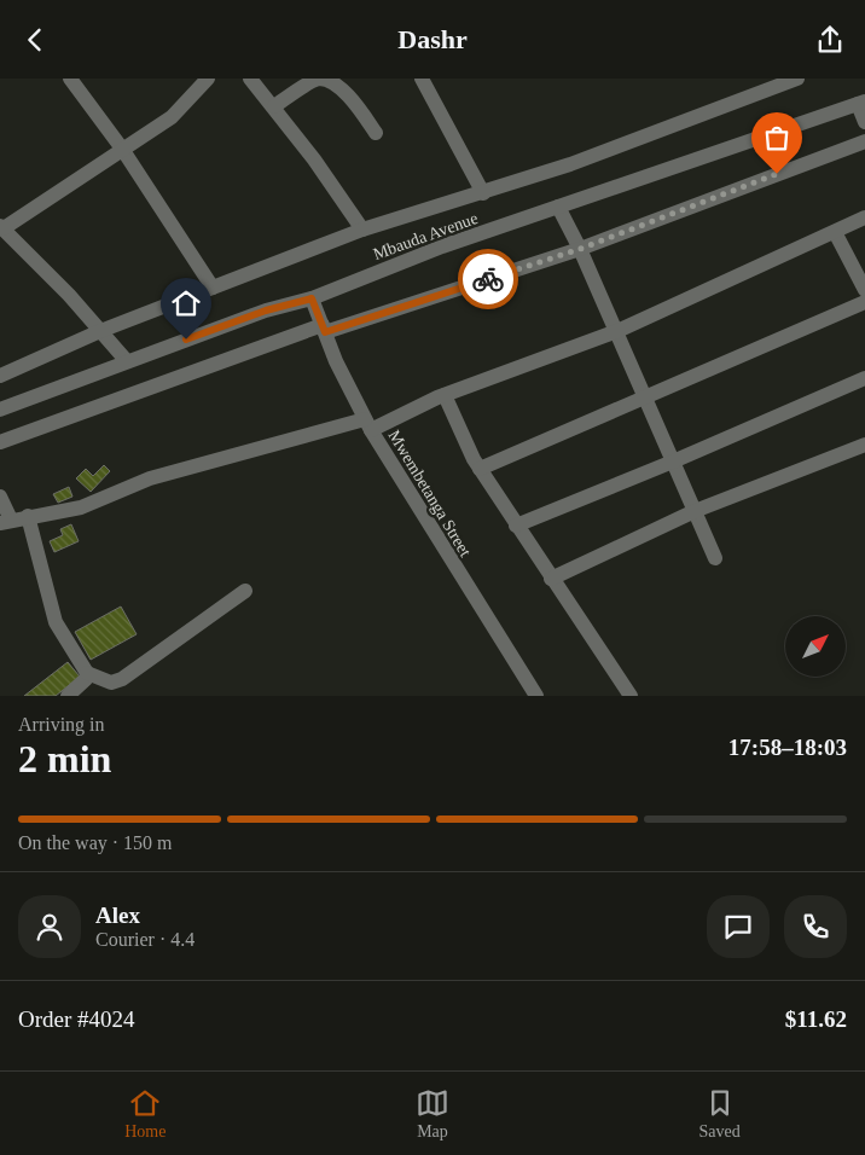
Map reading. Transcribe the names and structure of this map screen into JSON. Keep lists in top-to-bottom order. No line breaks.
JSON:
{"streets":{"street":["Mbauda Avenue","Mwembetanga Street"]},"crossings":[["Mbauda Avenue","Mwembetanga Street"]],"north":"top right","page":{"header":"Dashr","heading":["2 min","Arriving in","17:58–18:03"],"panel":["Alex","Courier · 4.4","Order #4024","$11.62"],"bar":"On the way · 150 m","tabs":["Home","Map","Saved"]}}
